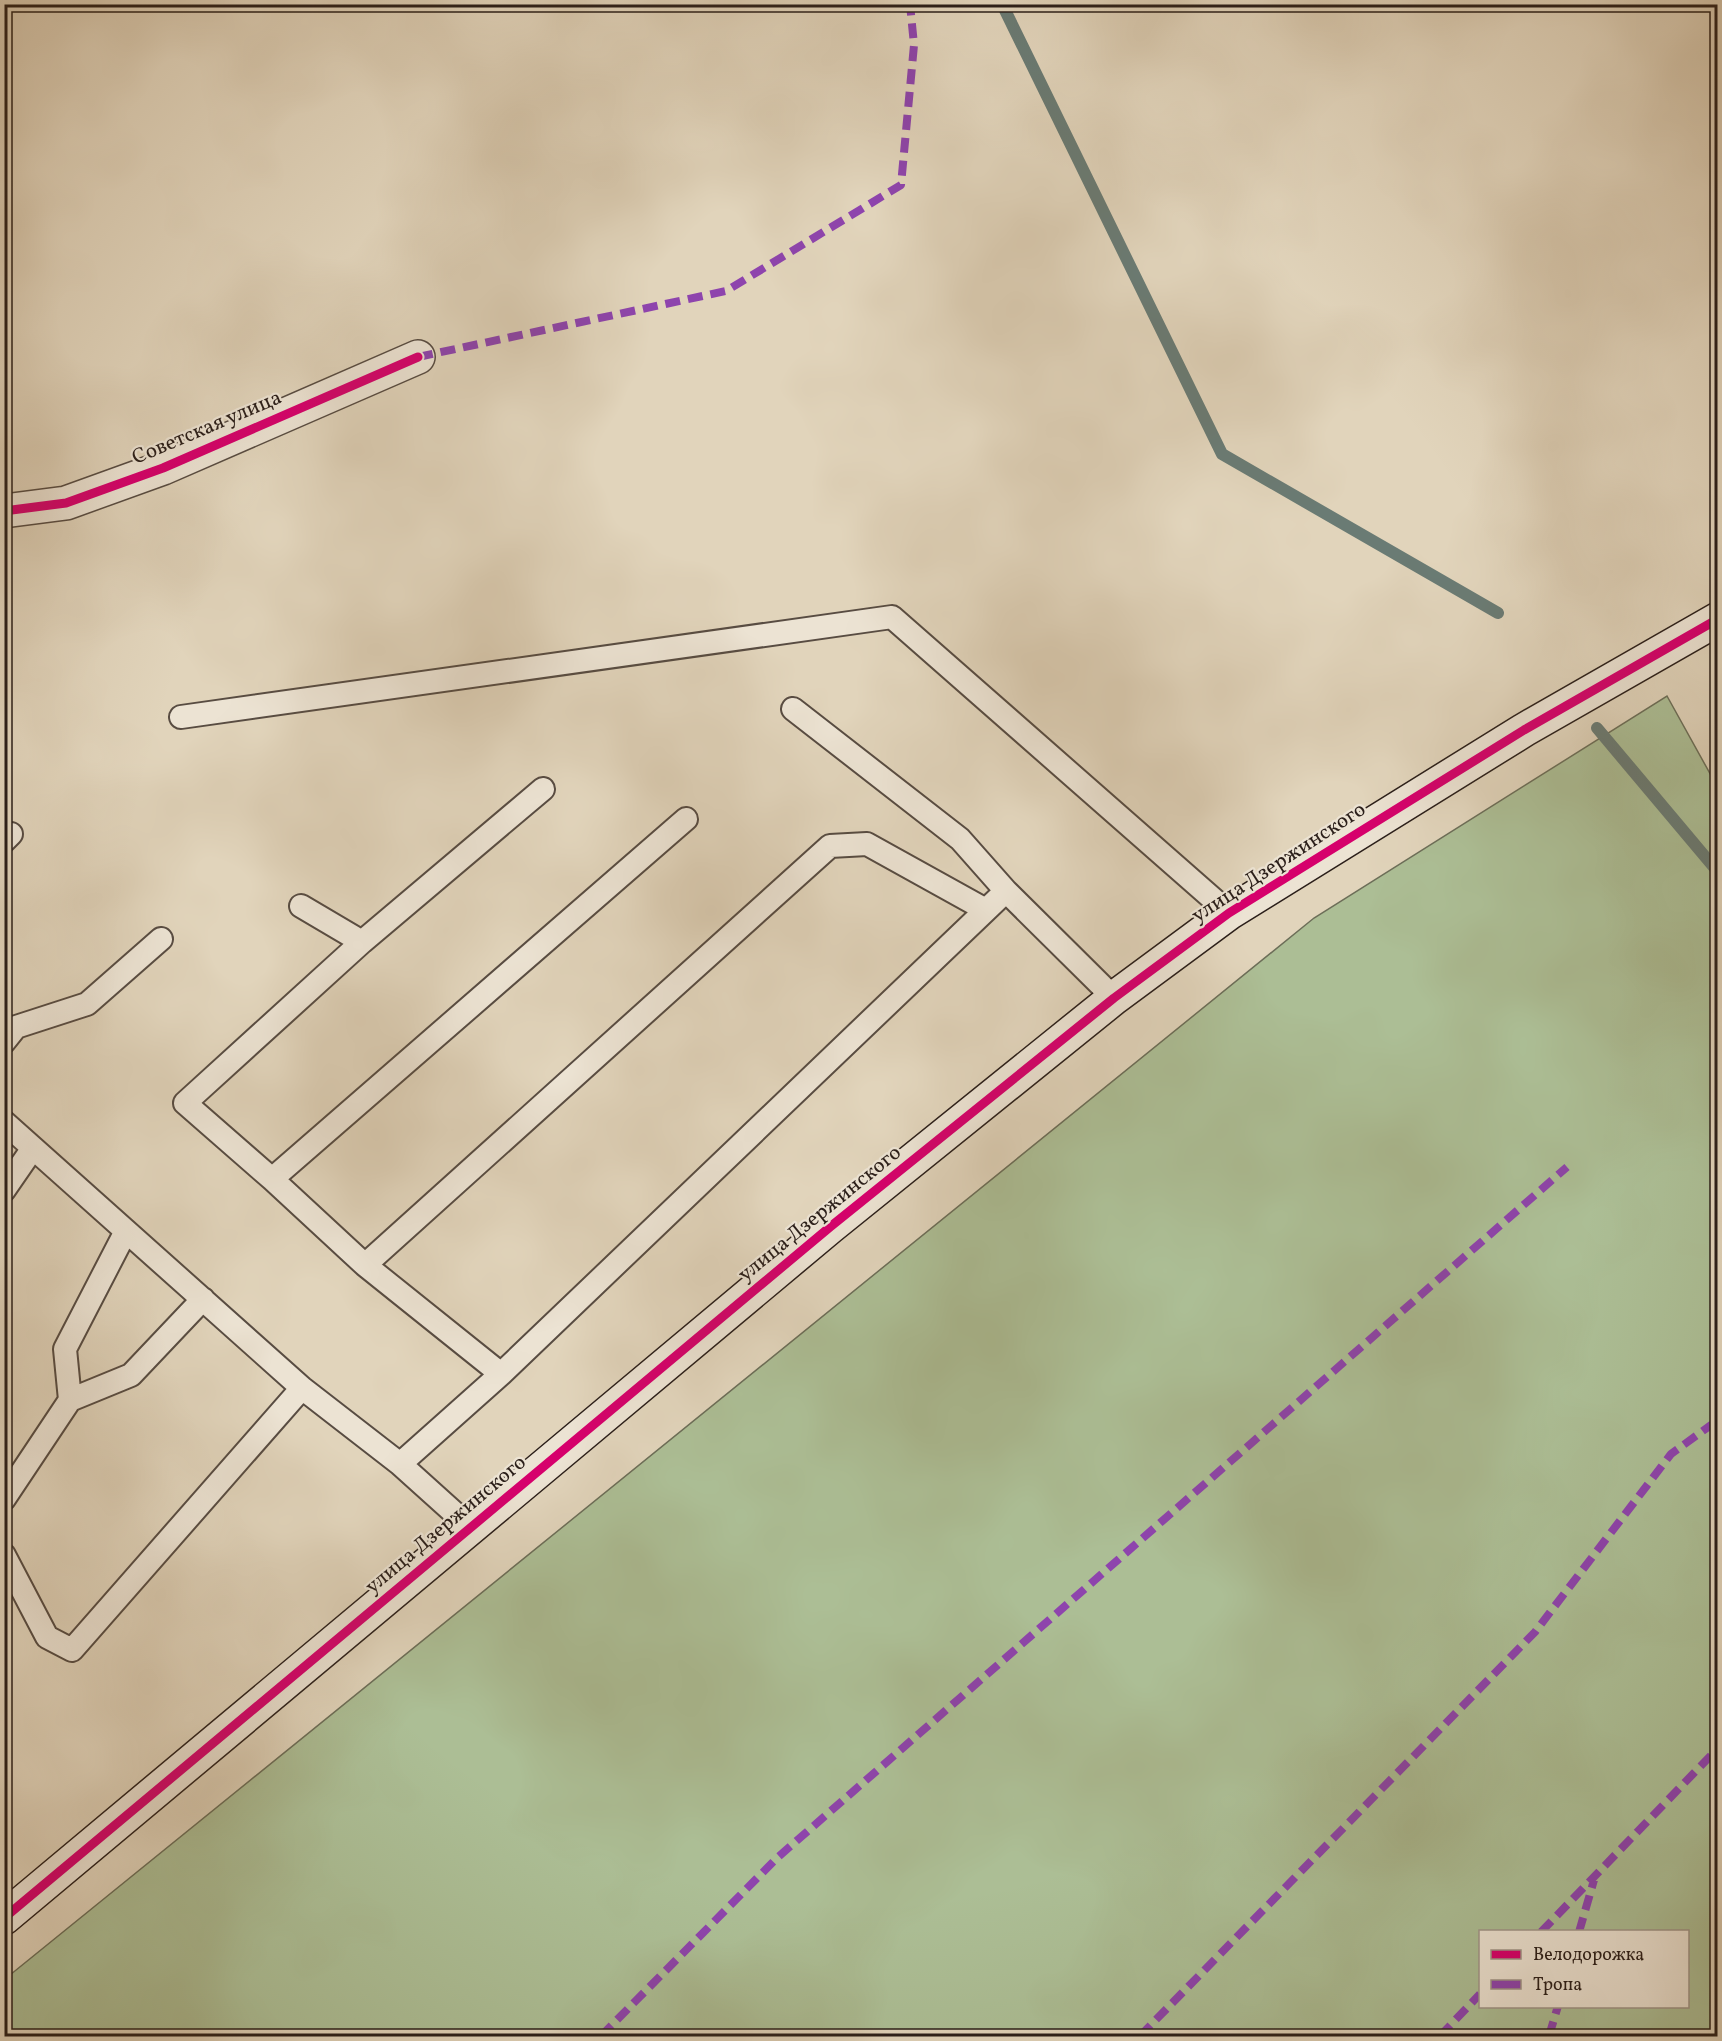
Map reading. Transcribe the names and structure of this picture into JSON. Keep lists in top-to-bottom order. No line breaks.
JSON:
{"streets":{"street":["Советская улица","улица Дзержинского"]},"legend":["Велодорожка","Тропа"]}
